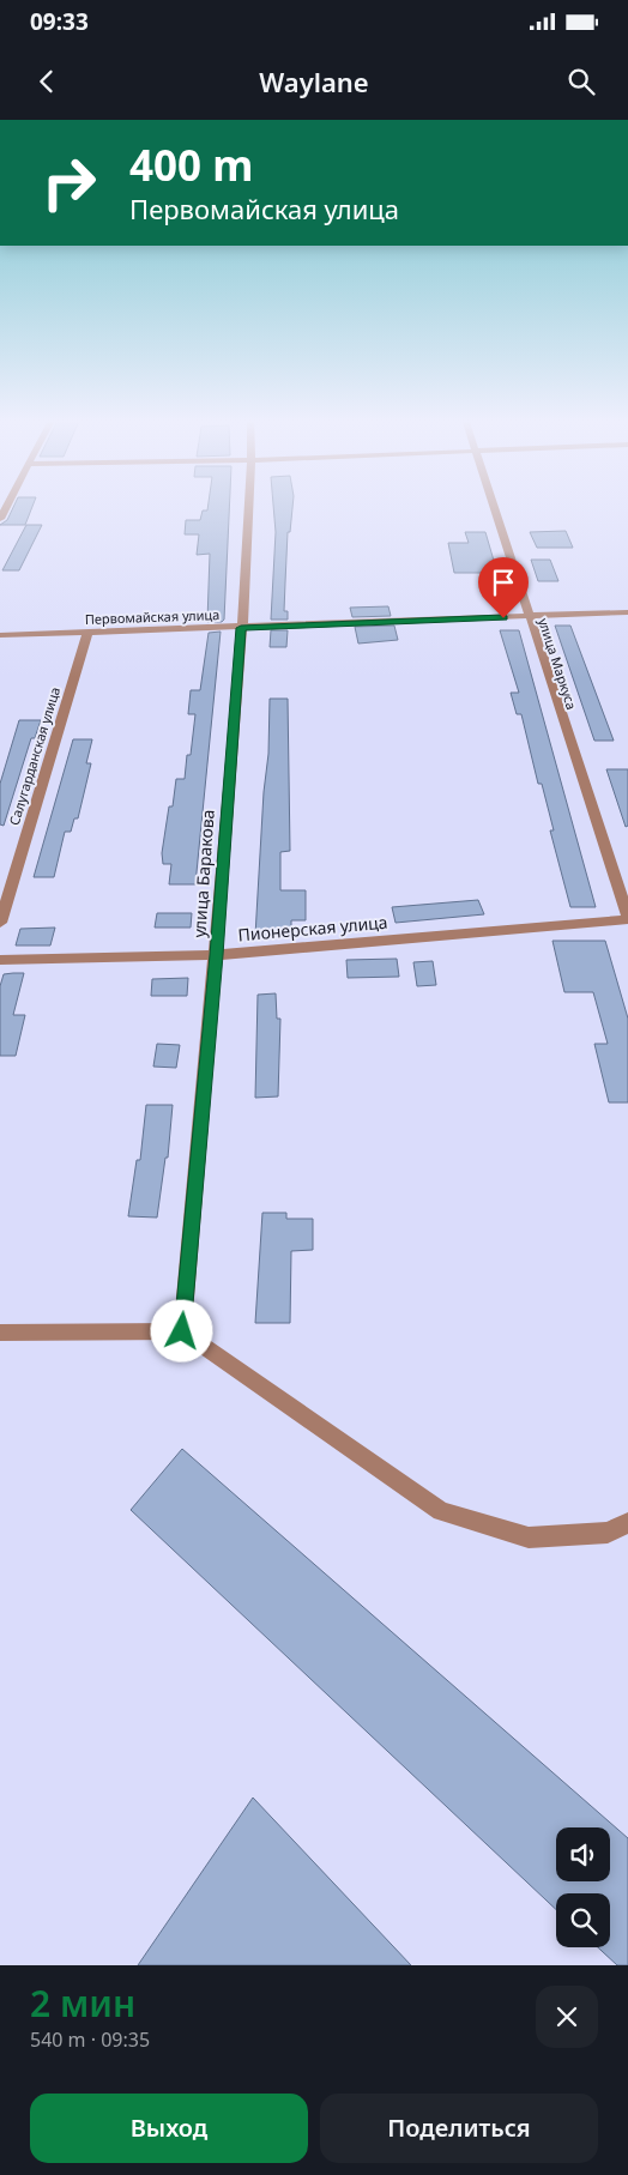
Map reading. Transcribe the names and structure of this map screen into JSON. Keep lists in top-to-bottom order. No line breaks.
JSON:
{"streets":{"street":["Первомайская улица","улица Маркуса","Салугарданская улица","улица Баракова","Пионерская улица"]},"crossings":[["Первомайская улица","улица Маркуса"],["Первомайская улица","Салугарданская улица"],["Первомайская улица","улица Баракова"],["улица Маркуса","Пионерская улица"],["улица Баракова","Пионерская улица"]],"page":{"status":"09:33","header":"Waylane","turn":["400 m","Первомайская улица"],"heading":["2 мин","540 m · 09:35"],"buttons":["Выход","Поделиться"]}}
